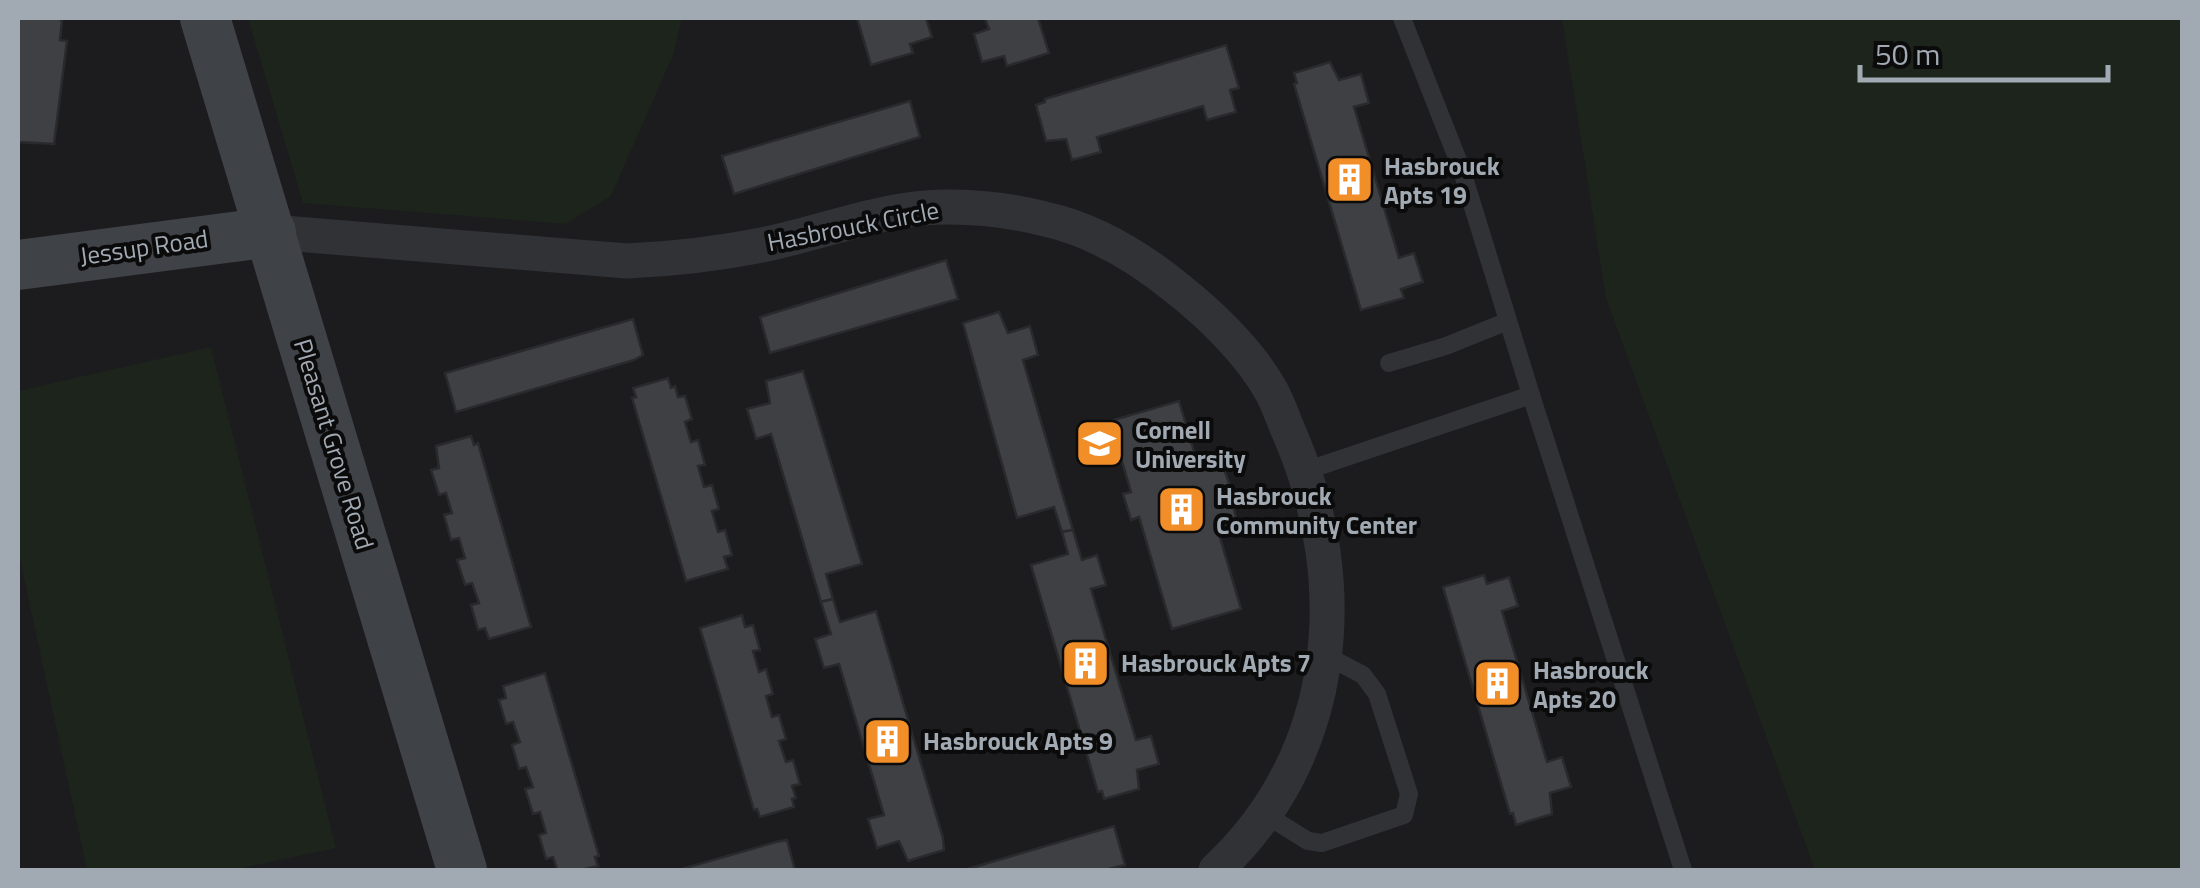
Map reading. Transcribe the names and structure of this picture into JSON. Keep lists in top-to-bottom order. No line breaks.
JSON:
{"streets":{"street":["Hasbrouck Circle","Jessup Road","Pleasant Grove Road"]},"crossings":[["Hasbrouck Circle","Jessup Road"],["Hasbrouck Circle","Pleasant Grove Road"],["Jessup Road","Pleasant Grove Road"]],"places":{"building":["Hasbrouck Apts 19","Hasbrouck Community Center","Hasbrouck Apts 7","Hasbrouck Apts 20","Hasbrouck Apts 9"],"school or university":["Cornell University"]},"scale_bar":"50 m"}
